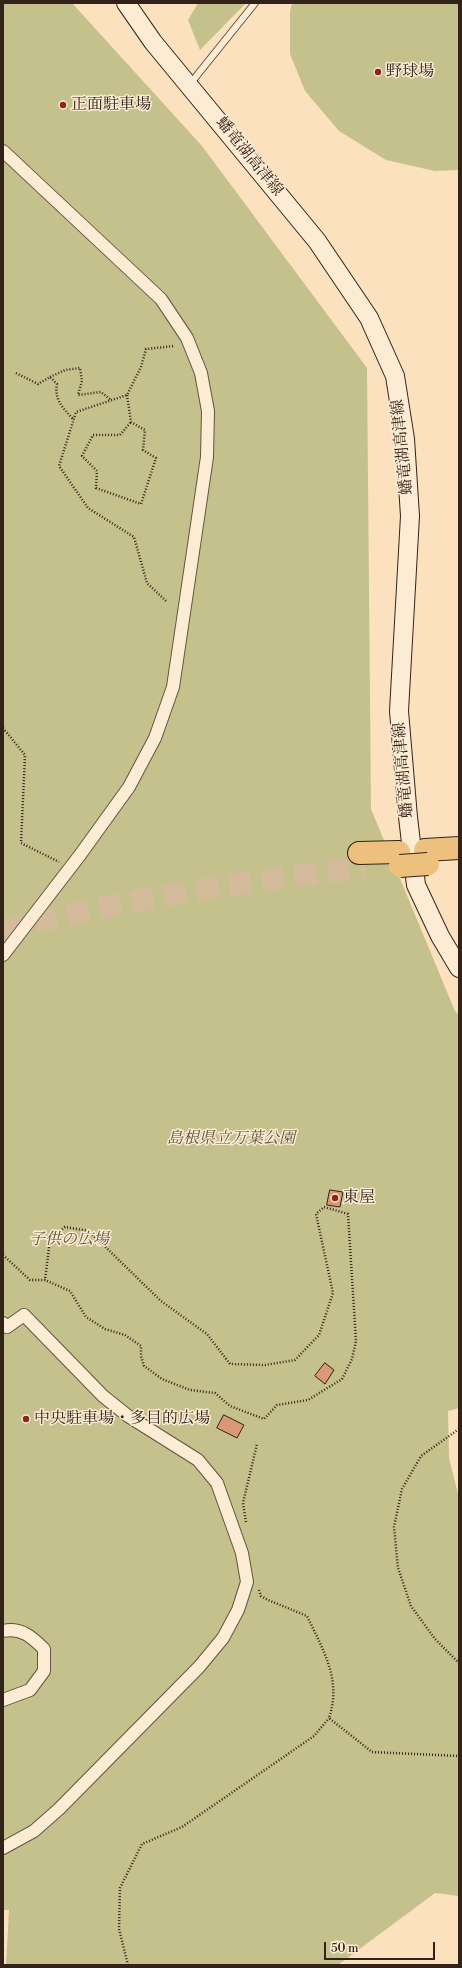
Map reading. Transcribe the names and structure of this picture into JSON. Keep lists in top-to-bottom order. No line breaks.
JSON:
{"streets":{"main road":["蟠竜湖高津線"]},"parks":["島根県立万葉公園","子供の広場"],"places":["野球場","正面駐車場","東屋","中央駐車場・多目的広場"],"scale_bar":"50 m"}
